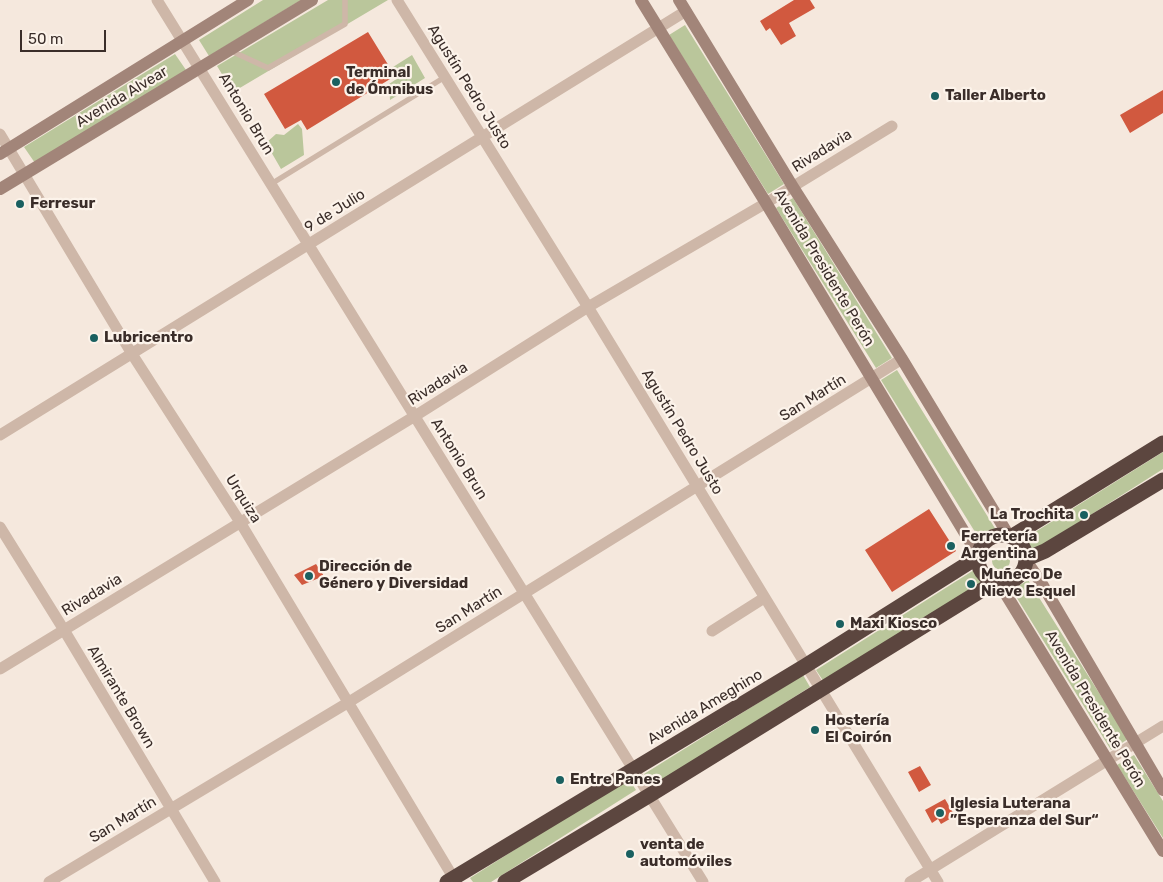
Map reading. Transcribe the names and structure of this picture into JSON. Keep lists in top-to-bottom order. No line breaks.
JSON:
{"streets":{"highway":["Avenida Ameghino"],"main road":["Avenida Alvear","Avenida Presidente Perón"],"street":["Agustín Pedro Justo","Antonio Brun","Rivadavia","9 de Julio","San Martín","Urquiza","Almirante Brown"]},"crossings":[["Agustín Pedro Justo","Rivadavia"],["Agustín Pedro Justo","9 de Julio"],["Agustín Pedro Justo","San Martín"],["Agustín Pedro Justo","Avenida Ameghino"],["Avenida Alvear","Antonio Brun"],["Avenida Alvear","Urquiza"],["Antonio Brun","Rivadavia"],["Antonio Brun","9 de Julio"],["Antonio Brun","San Martín"],["Antonio Brun","Avenida Ameghino"],["Rivadavia","Avenida Presidente Perón"],["Rivadavia","Urquiza"],["Rivadavia","Almirante Brown"],["9 de Julio","Avenida Presidente Perón"],["9 de Julio","Urquiza"],["Avenida Presidente Perón","San Martín"],["Avenida Presidente Perón","Avenida Ameghino"],["San Martín","Urquiza"],["San Martín","Almirante Brown"],["Urquiza","Avenida Ameghino"]],"places":["Terminal de Ómnibus","Taller Alberto","Ferresur","Lubricentro","La Trochita","Ferretería Argentina","Dirección de Género y Diversidad","Muñeco De Nieve Esquel","Maxi Kiosco","Hostería El Coirón","Entre Panes","Iglesia Luterana ”Esperanza del Sur“","venta de automóviles"],"scale_bar":"50 m"}
